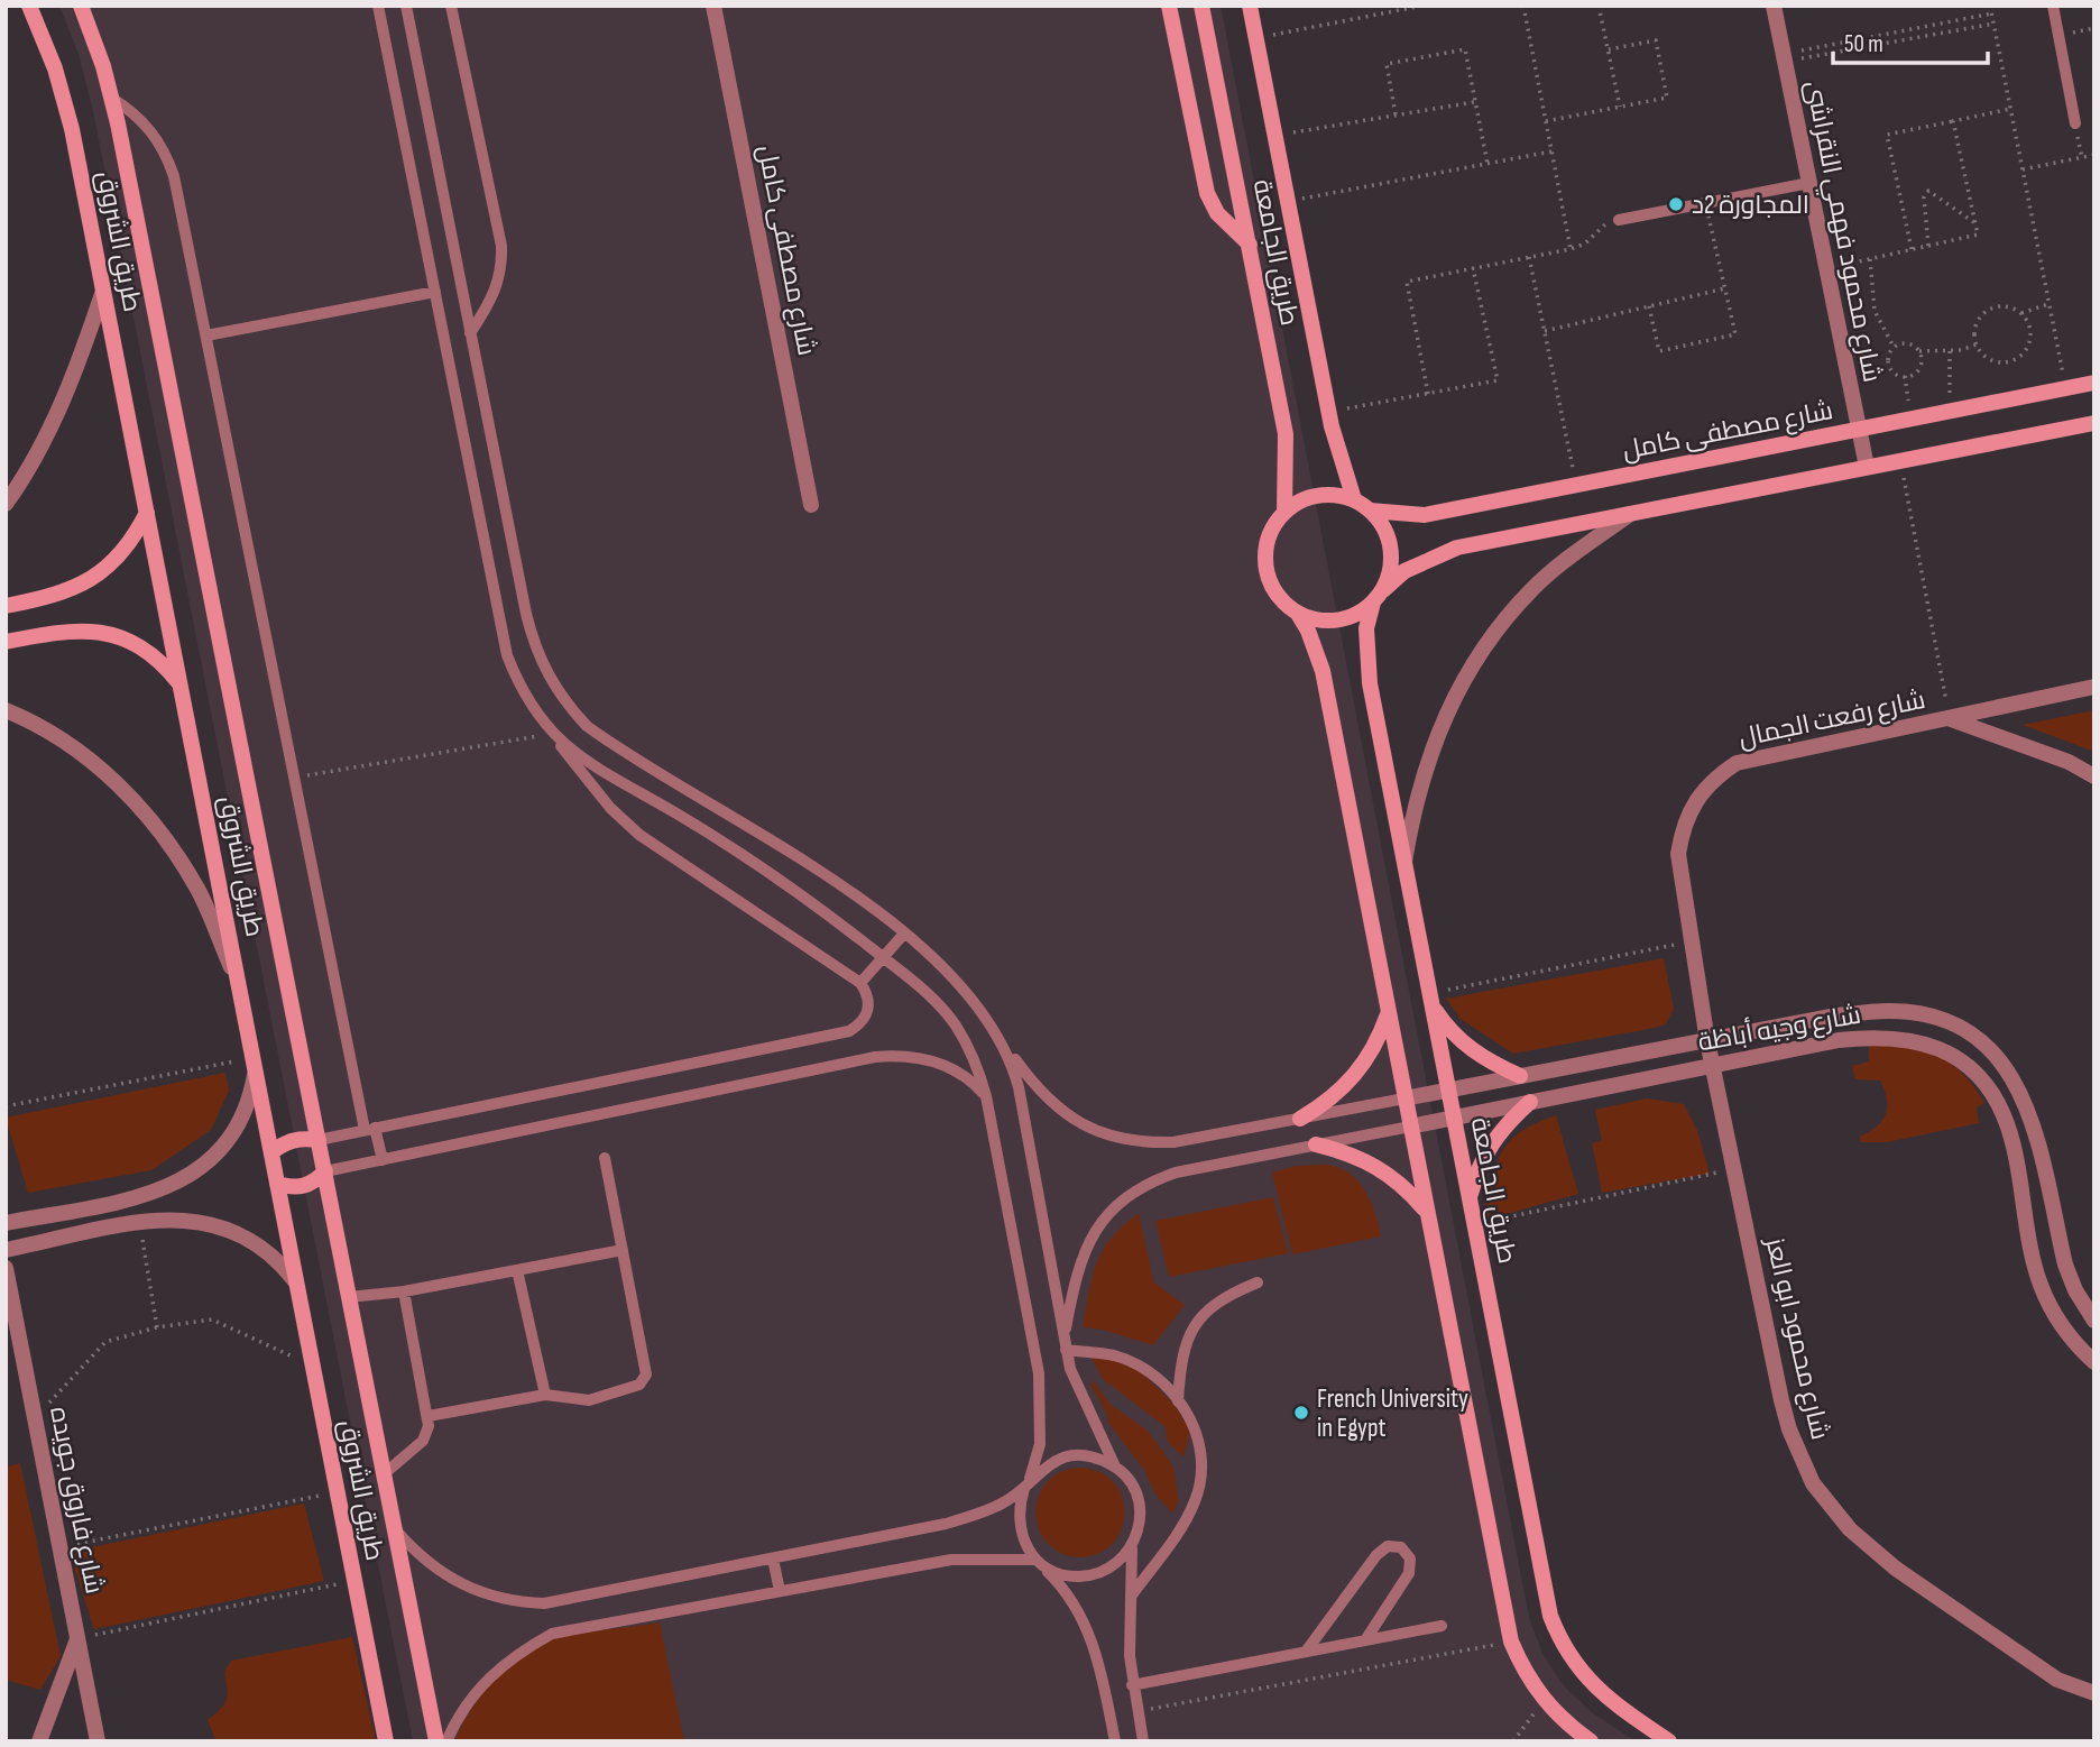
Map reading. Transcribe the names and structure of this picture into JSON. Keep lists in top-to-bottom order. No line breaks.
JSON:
{"streets":{"street":["شارع محمود فهمي النقراشى","طريق الشروق","شارع مصطفى كامل","طريق الجامعة","شارع رفعت الجمال","شارع وجيه أباظة","شارع محمود ابو العز","شارع فاروق جويده"]},"crossings":[["شارع محمود فهمي النقراشى","شارع مصطفى كامل"],["شارع مصطفى كامل","طريق الجامعة"],["طريق الجامعة","شارع وجيه أباظة"],["شارع رفعت الجمال","شارع وجيه أباظة"],["شارع رفعت الجمال","شارع محمود ابو العز"],["شارع وجيه أباظة","شارع محمود ابو العز"]],"places":["المجاورة 2د","French University in Egypt"],"scale_bar":"50 m"}
